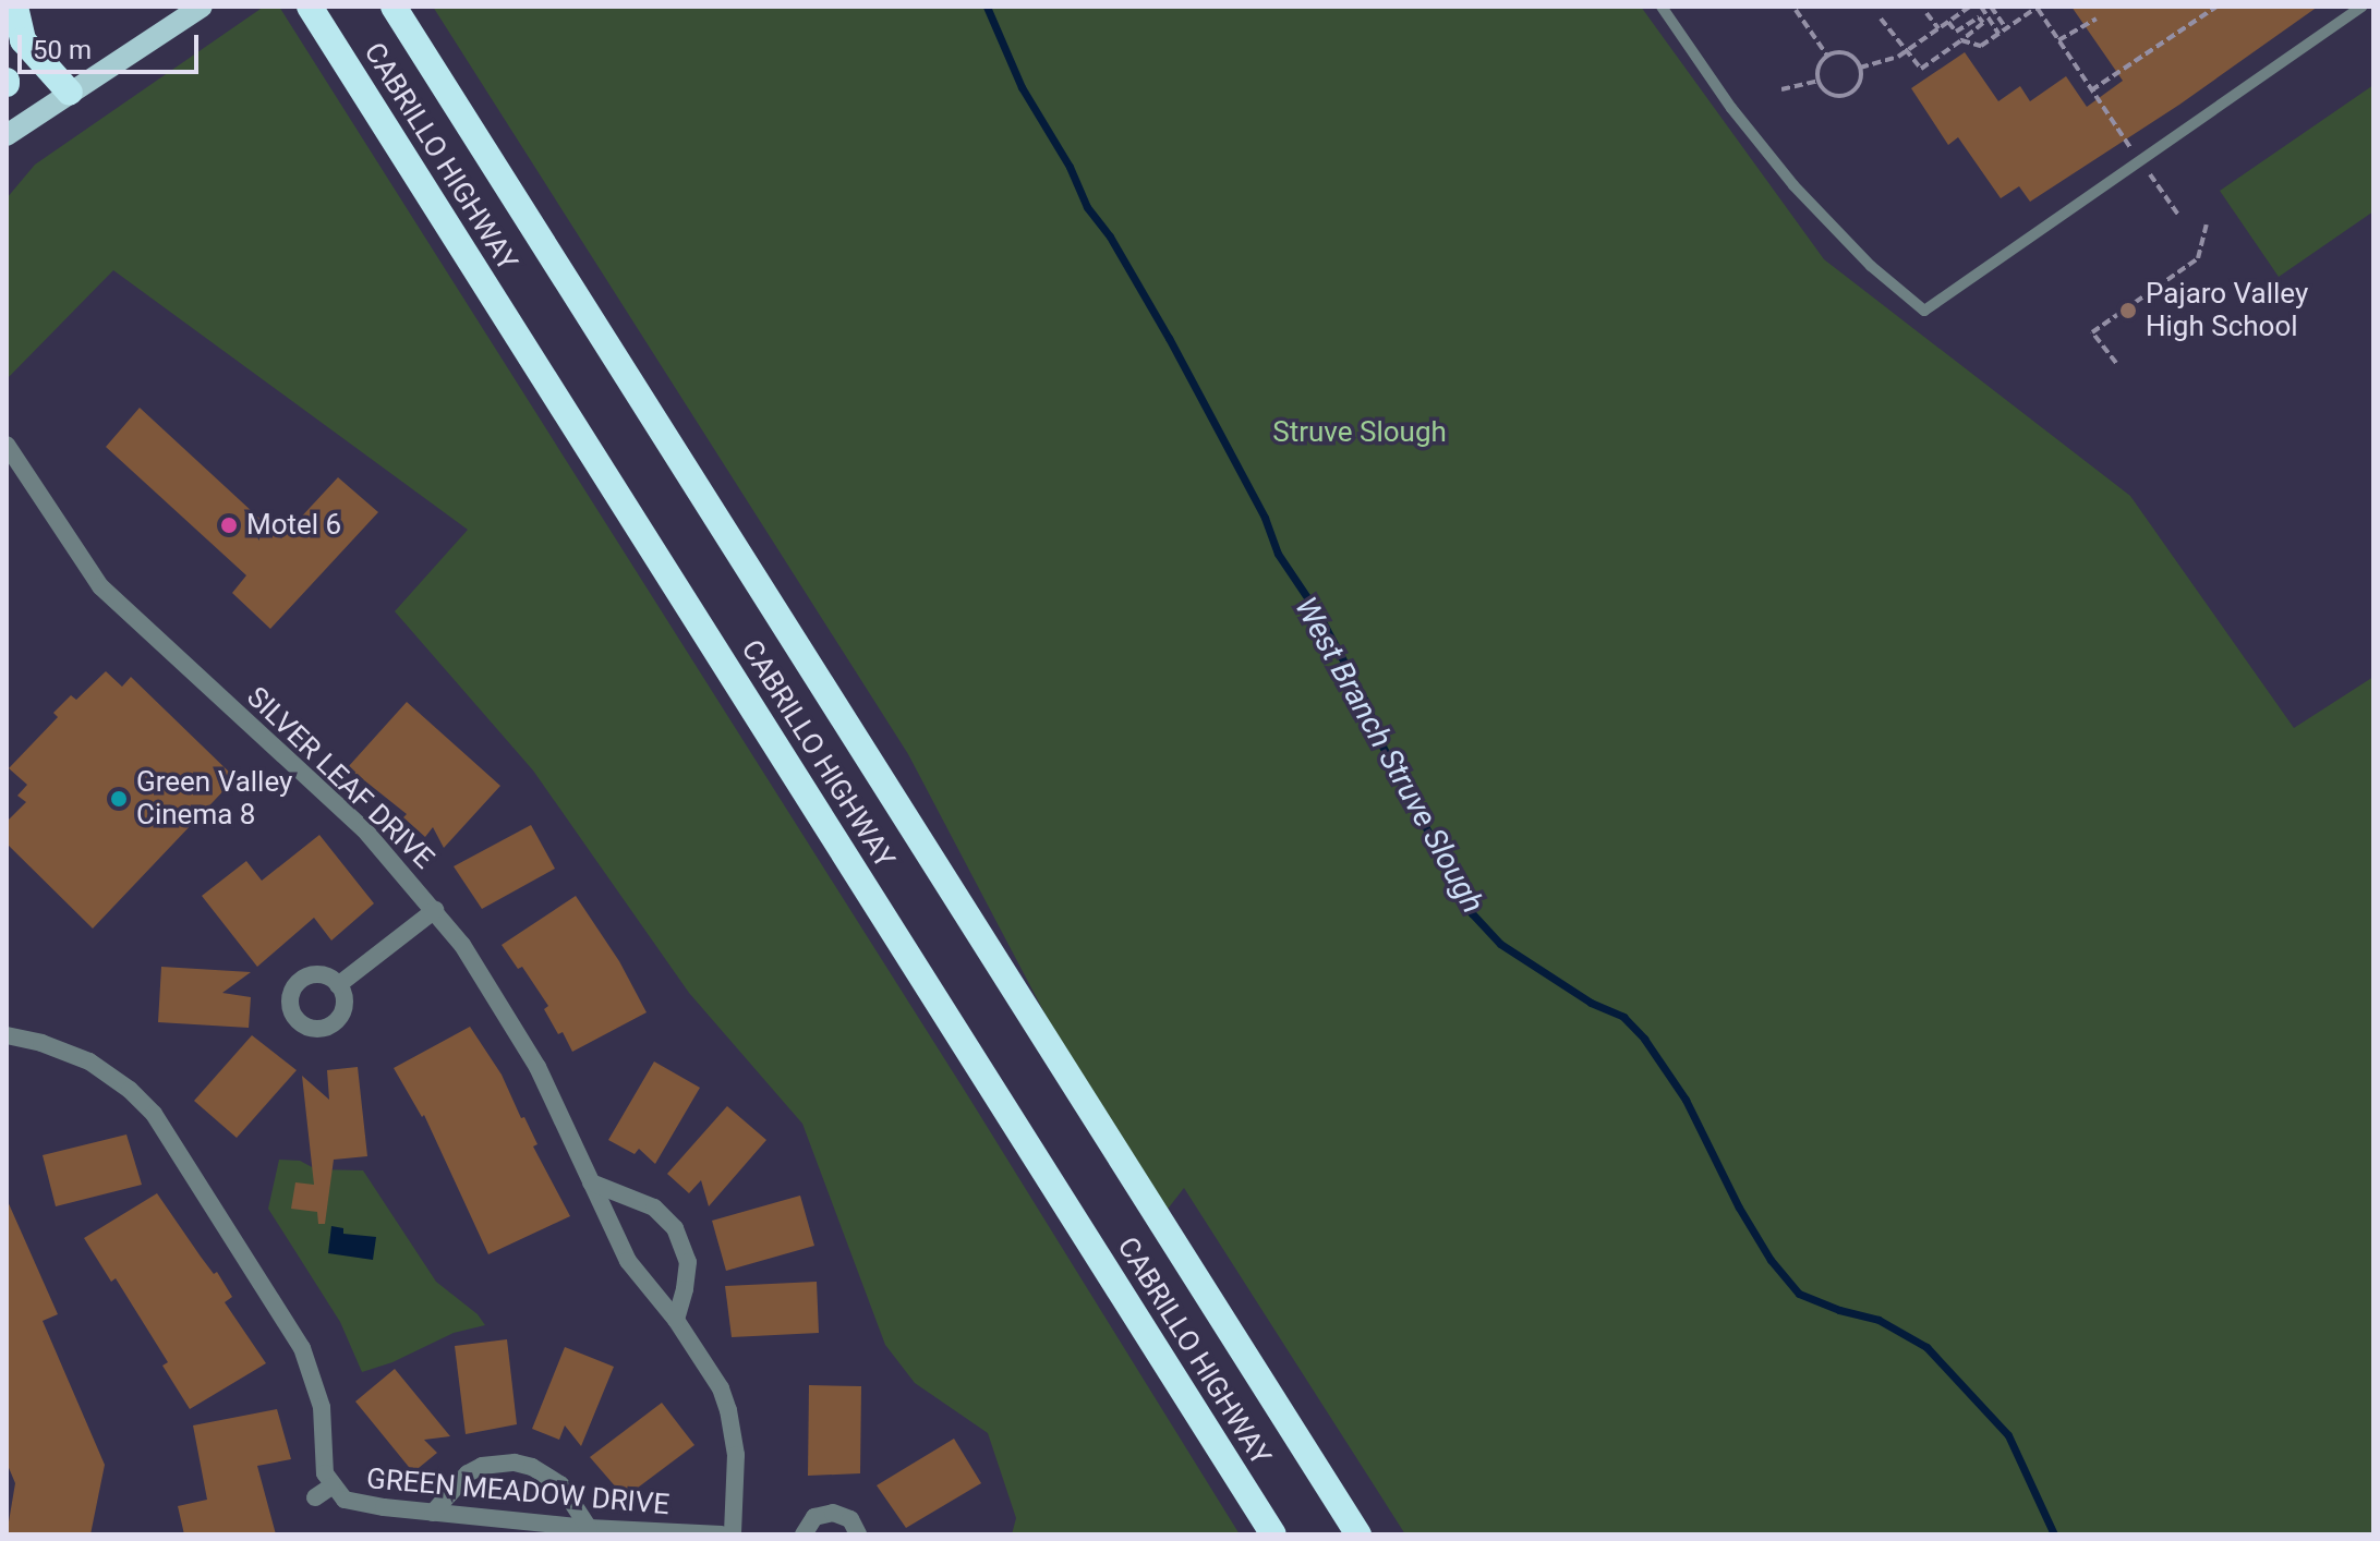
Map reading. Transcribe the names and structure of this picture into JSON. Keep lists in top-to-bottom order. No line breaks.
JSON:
{"streets":{"highway":["CABRILLO HIGHWAY"],"street":["SILVER LEAF DRIVE","GREEN MEADOW DRIVE"]},"water":["West Branch Struve Slough"],"parks":["Struve Slough"],"places":["Pajaro Valley High School","Motel 6","Green Valley Cinema 8"],"scale_bar":"50 m"}
